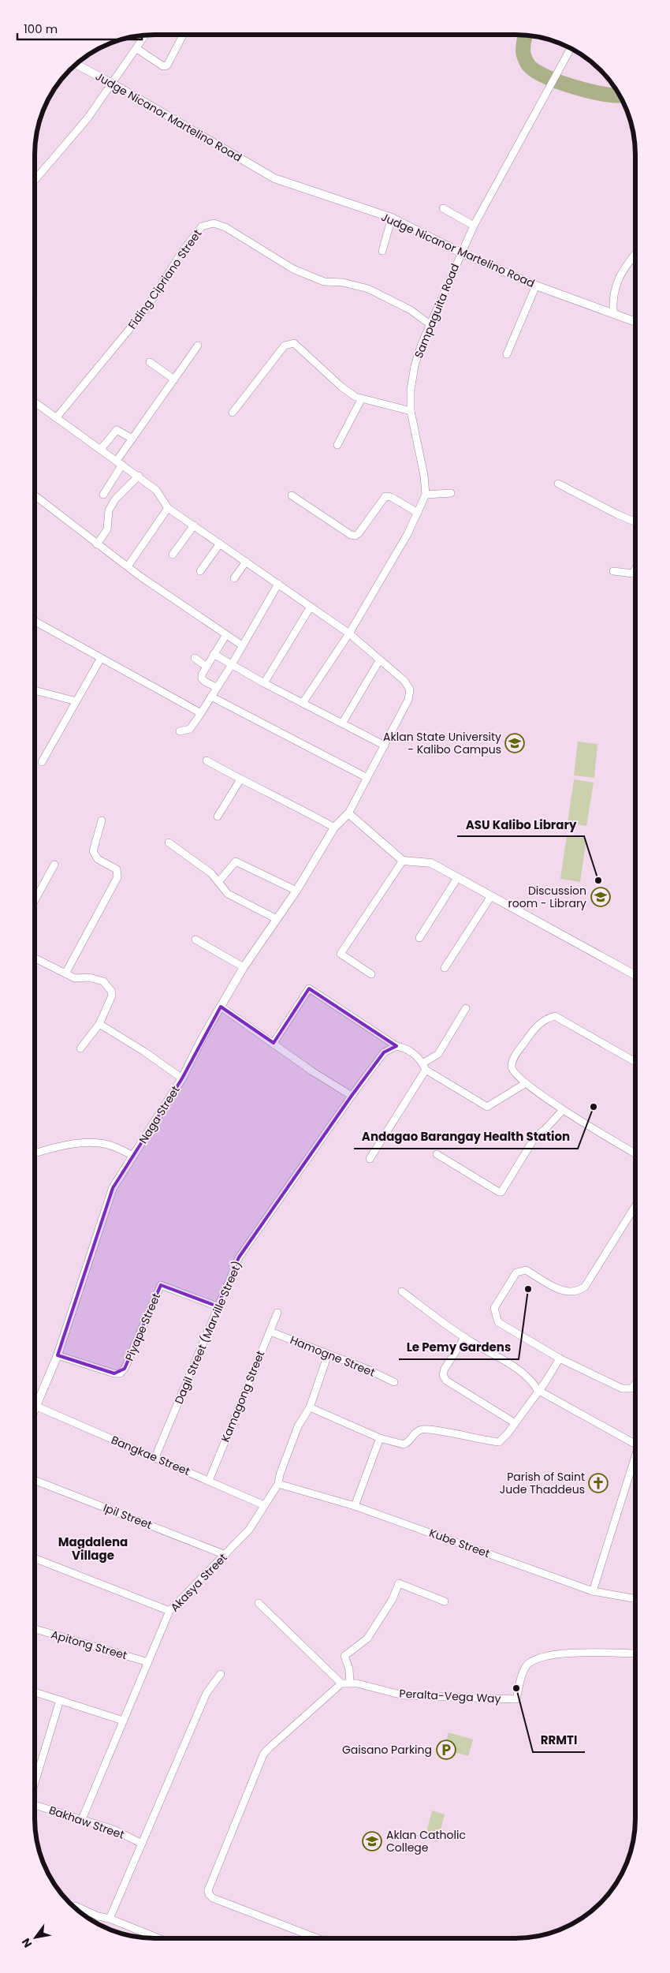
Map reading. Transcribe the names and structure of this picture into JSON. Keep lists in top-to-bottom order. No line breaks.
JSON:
{"streets":{"street":["Judge Nicanor Martelino Road","Fiding Cipriano Street","Sampaguita Road","Naga Street","Piyape Street","Dagil Street (Marville Street)","Hamogne Street","Kamagong Street","Bangkae Street","Ipil Street","Kube Street","Akasya Street","Apitong Street","Peralta-Vega Way","Bakhaw Street"]},"crossings":[["Judge Nicanor Martelino Road","Sampaguita Road"],["Fiding Cipriano Street","Sampaguita Road"],["Naga Street","Piyape Street"],["Naga Street","Bangkae Street"],["Piyape Street","Dagil Street (Marville Street)"],["Dagil Street (Marville Street)","Bangkae Street"],["Hamogne Street","Kamagong Street"],["Hamogne Street","Akasya Street"],["Kamagong Street","Bangkae Street"],["Bangkae Street","Akasya Street"],["Ipil Street","Akasya Street"],["Kube Street","Akasya Street"],["Akasya Street","Apitong Street"],["Akasya Street","Bakhaw Street"]],"districts":["Magdalena Village"],"places":{"school or university":["Aklan State University - Kalibo Campus","Discussion room - Library","Aklan Catholic College"],"other":["ASU Kalibo Library","Andagao Barangay Health Station","Le Pemy Gardens","RRMTI"],"church":["Parish of Saint Jude Thaddeus"],"parking":["Gaisano Parking"]},"scale_bar":"100 m","north":"bottom left"}
